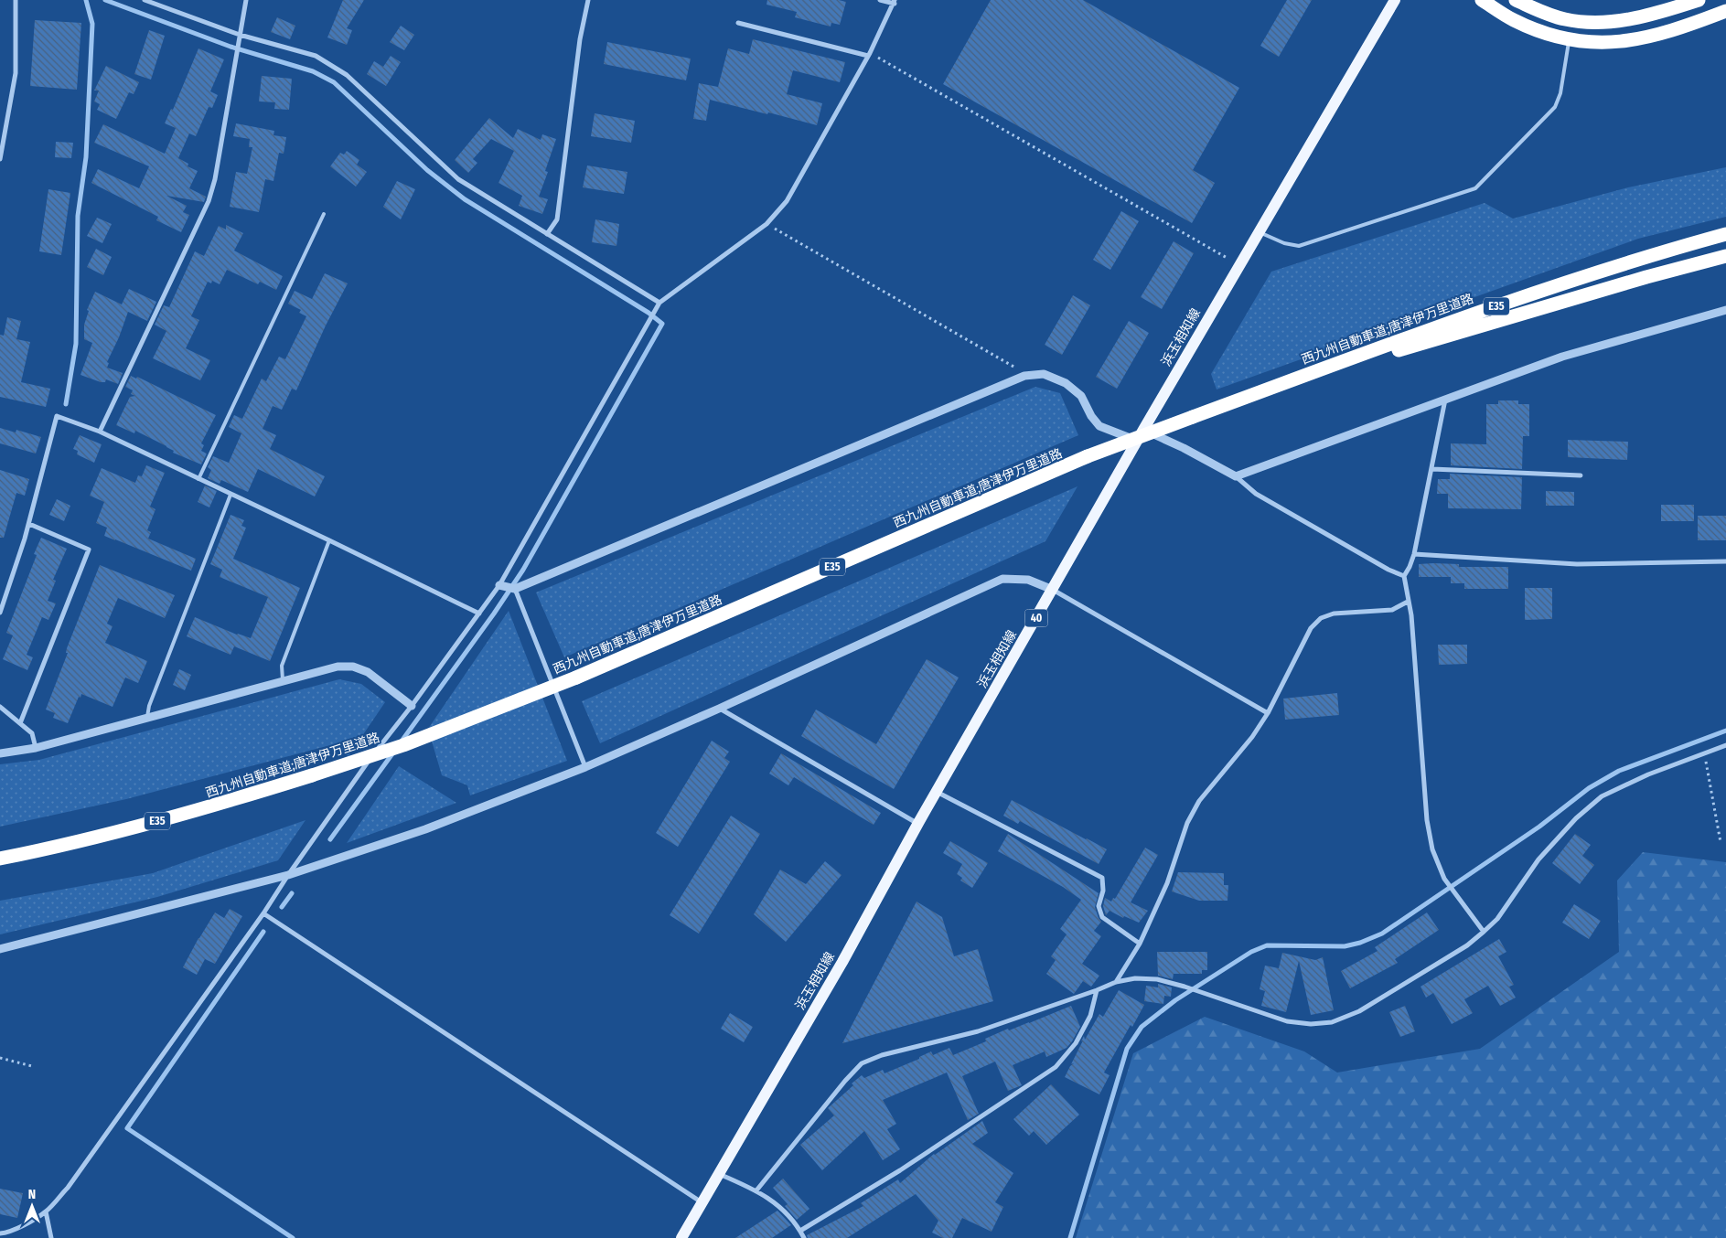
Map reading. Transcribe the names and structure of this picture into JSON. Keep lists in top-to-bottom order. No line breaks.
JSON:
{"streets":{"highway":["E35","西九州自動車道;唐津伊万里道路"],"main road":["浜玉相知線","40"]},"north":"top"}
